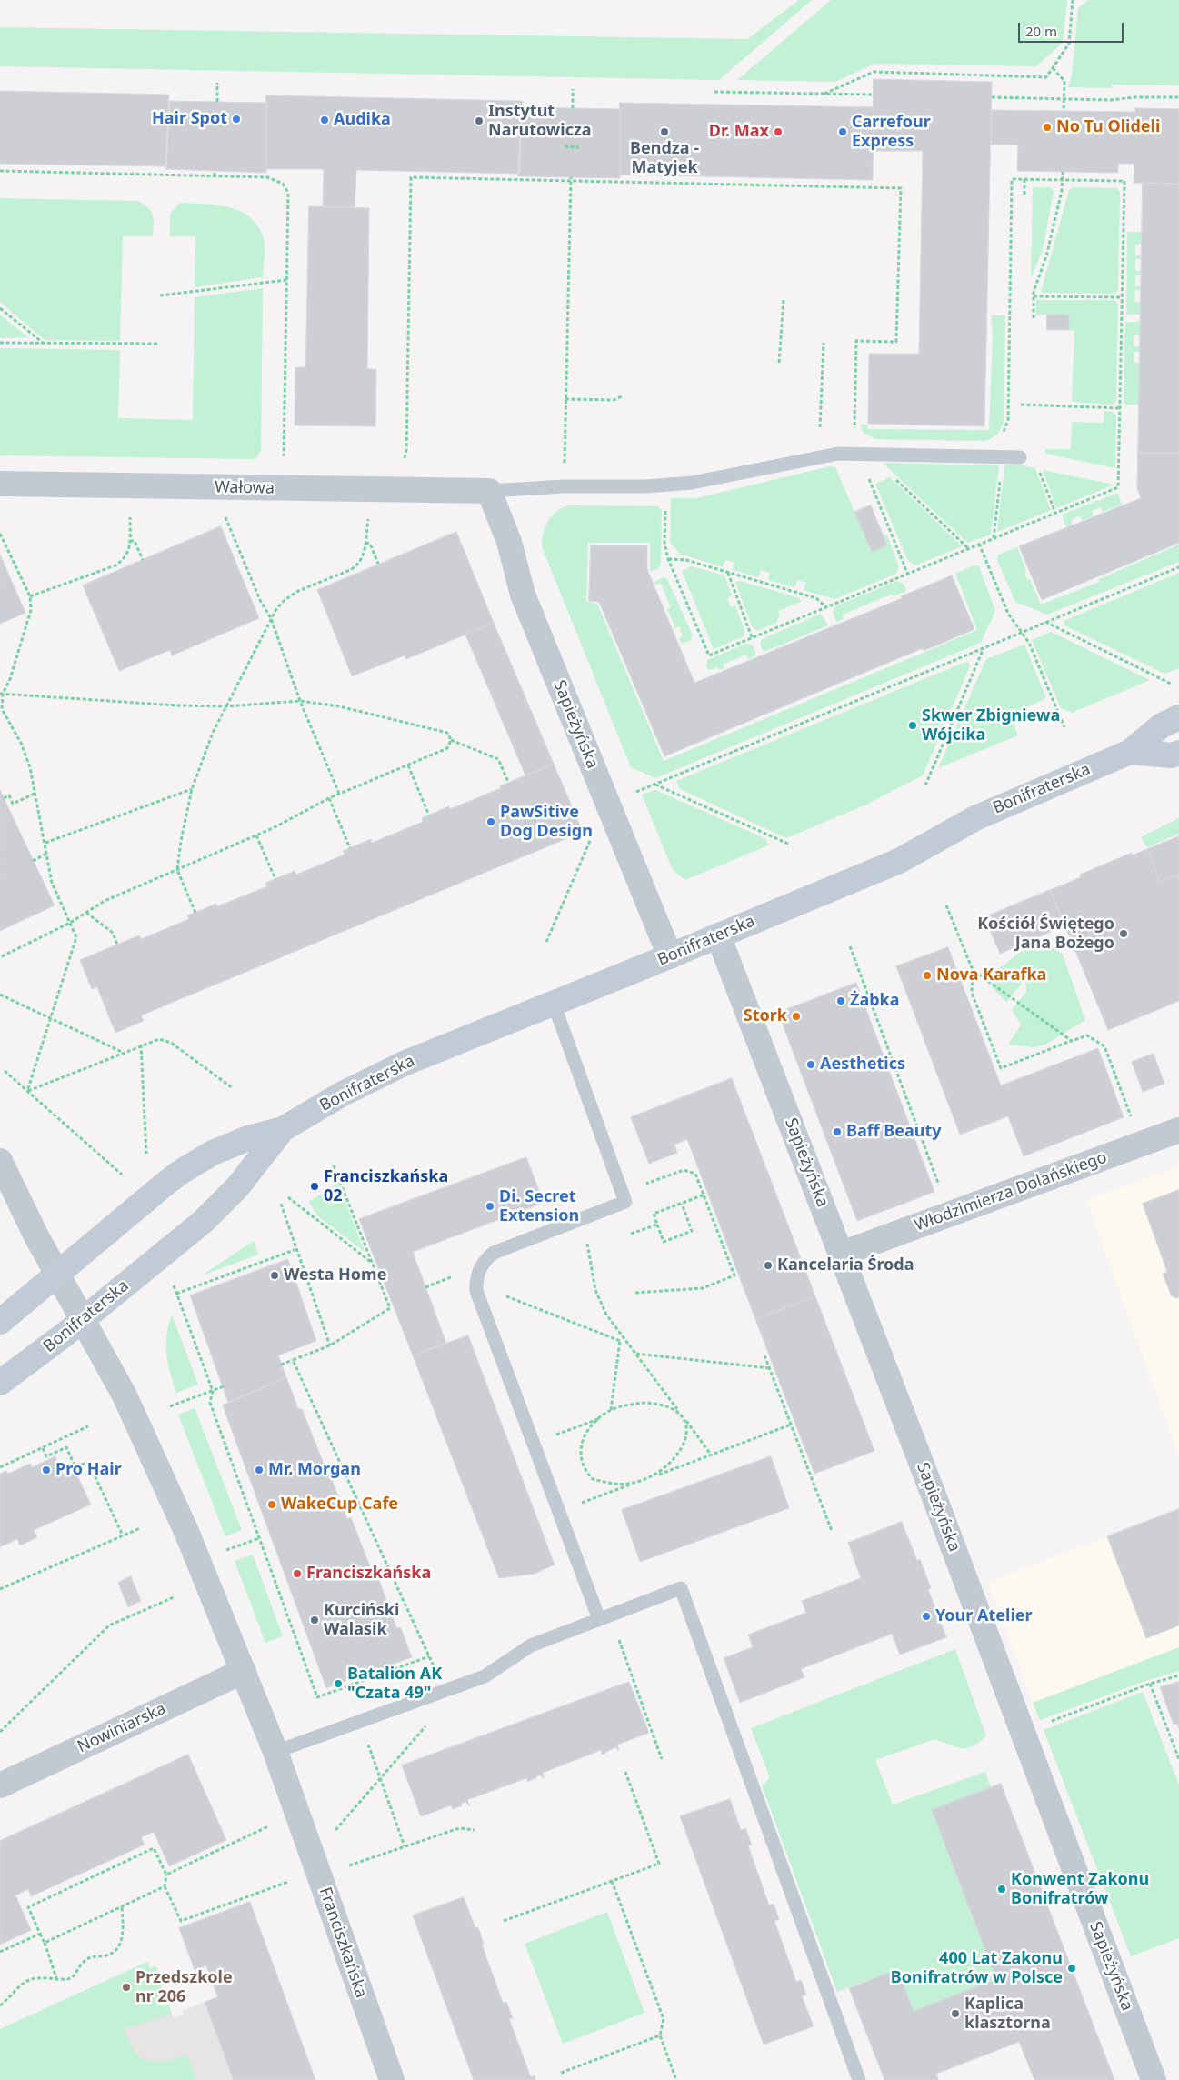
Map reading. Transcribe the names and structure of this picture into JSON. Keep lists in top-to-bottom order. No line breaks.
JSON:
{"streets":{"street":["Wałowa","Sapieżyńska","Bonifraterska","Włodzimierza Dolańskiego","Nowiniarska","Franciszkańska"]},"crossings":[["Wałowa","Sapieżyńska"],["Sapieżyńska","Bonifraterska"],["Sapieżyńska","Włodzimierza Dolańskiego"],["Bonifraterska","Franciszkańska"],["Nowiniarska","Franciszkańska"]],"places":["Hair Spot","Audika","Instytut Narutowicza","No Tu Olideli","Bendza - Matyjek","Dr. Max","Carrefour Express","Skwer Zbigniewa Wójcika","PawSitive Dog Design","Kościół Świętego Jana Bożego","Nova Karafka","Żabka","Stork","Aesthetics","Baff Beauty","Franciszkańska 02","Di. Secret Extension","Kancelaria Środa","Westa Home","Pro Hair","Mr. Morgan","WakeCup Cafe","Franciszkańska","Your Atelier","Kurciński Walasik","Batalion AK \"Czata 49\"","Konwent Zakonu Bonifratrów","400 Lat Zakonu Bonifratrów w Polsce","Przedszkole nr 206","Kaplica klasztorna"],"scale_bar":"20 m"}
